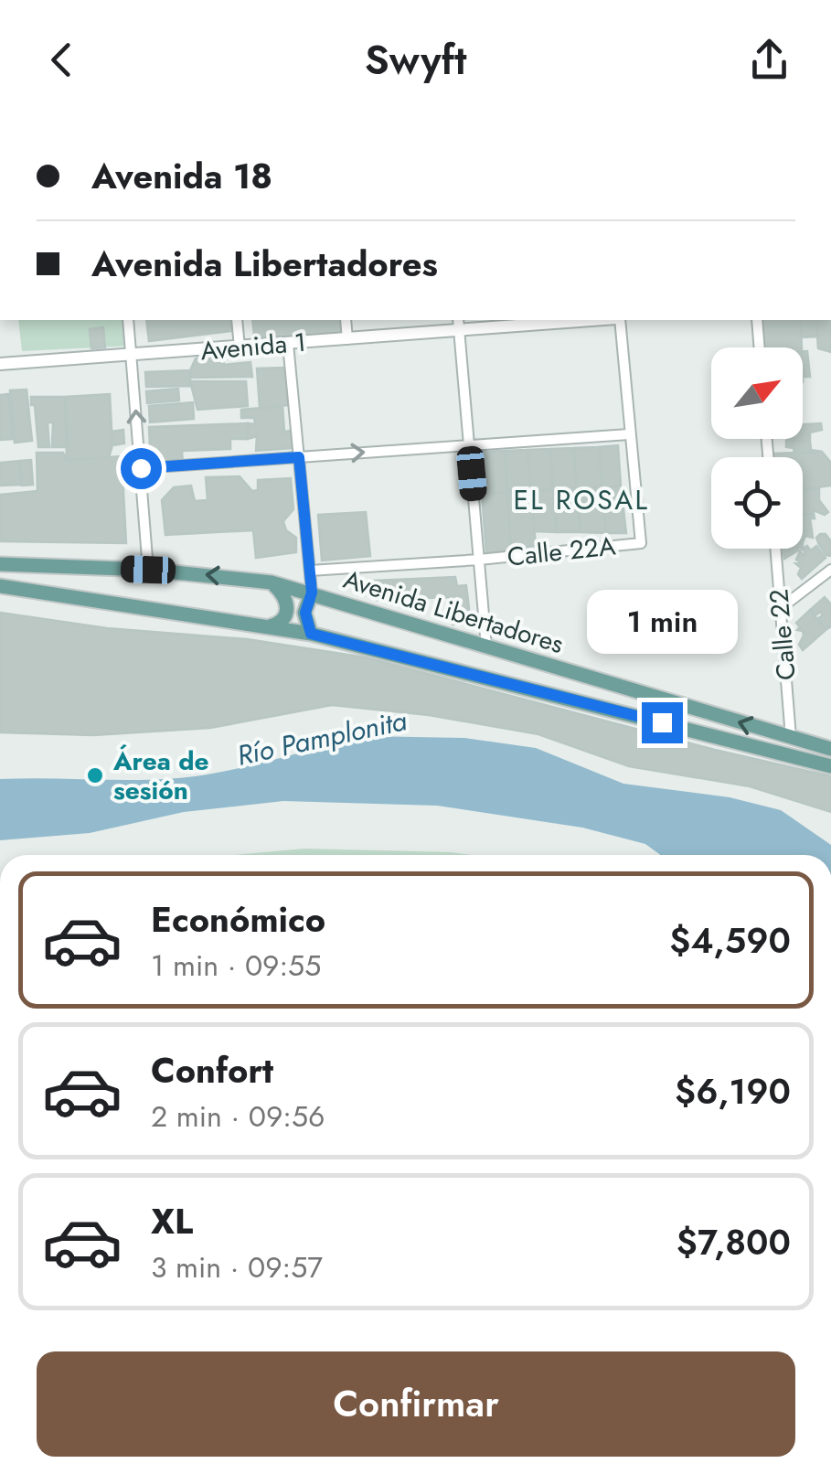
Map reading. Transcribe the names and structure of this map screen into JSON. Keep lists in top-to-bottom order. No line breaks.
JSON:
{"streets":{"main road":["Avenida Libertadores"],"street":["Avenida 1","Calle 22A","Calle 22"]},"crossings":[["Avenida Libertadores","Calle 22"]],"districts":["EL ROSAL"],"water":["Río Pamplonita"],"places":["Área de sesión"],"north":"top right","page":{"header":"Swyft","banner":["Avenida 18","Avenida Libertadores"],"bubble":"1 min","list":[{"name":"Económico","note":"1 min · 09:55","value":"$4,590"},{"name":"Confort","note":"2 min · 09:56","value":"$6,190"},{"name":"XL","note":"3 min · 09:57","value":"$7,800"}],"buttons":"Confirmar"}}
